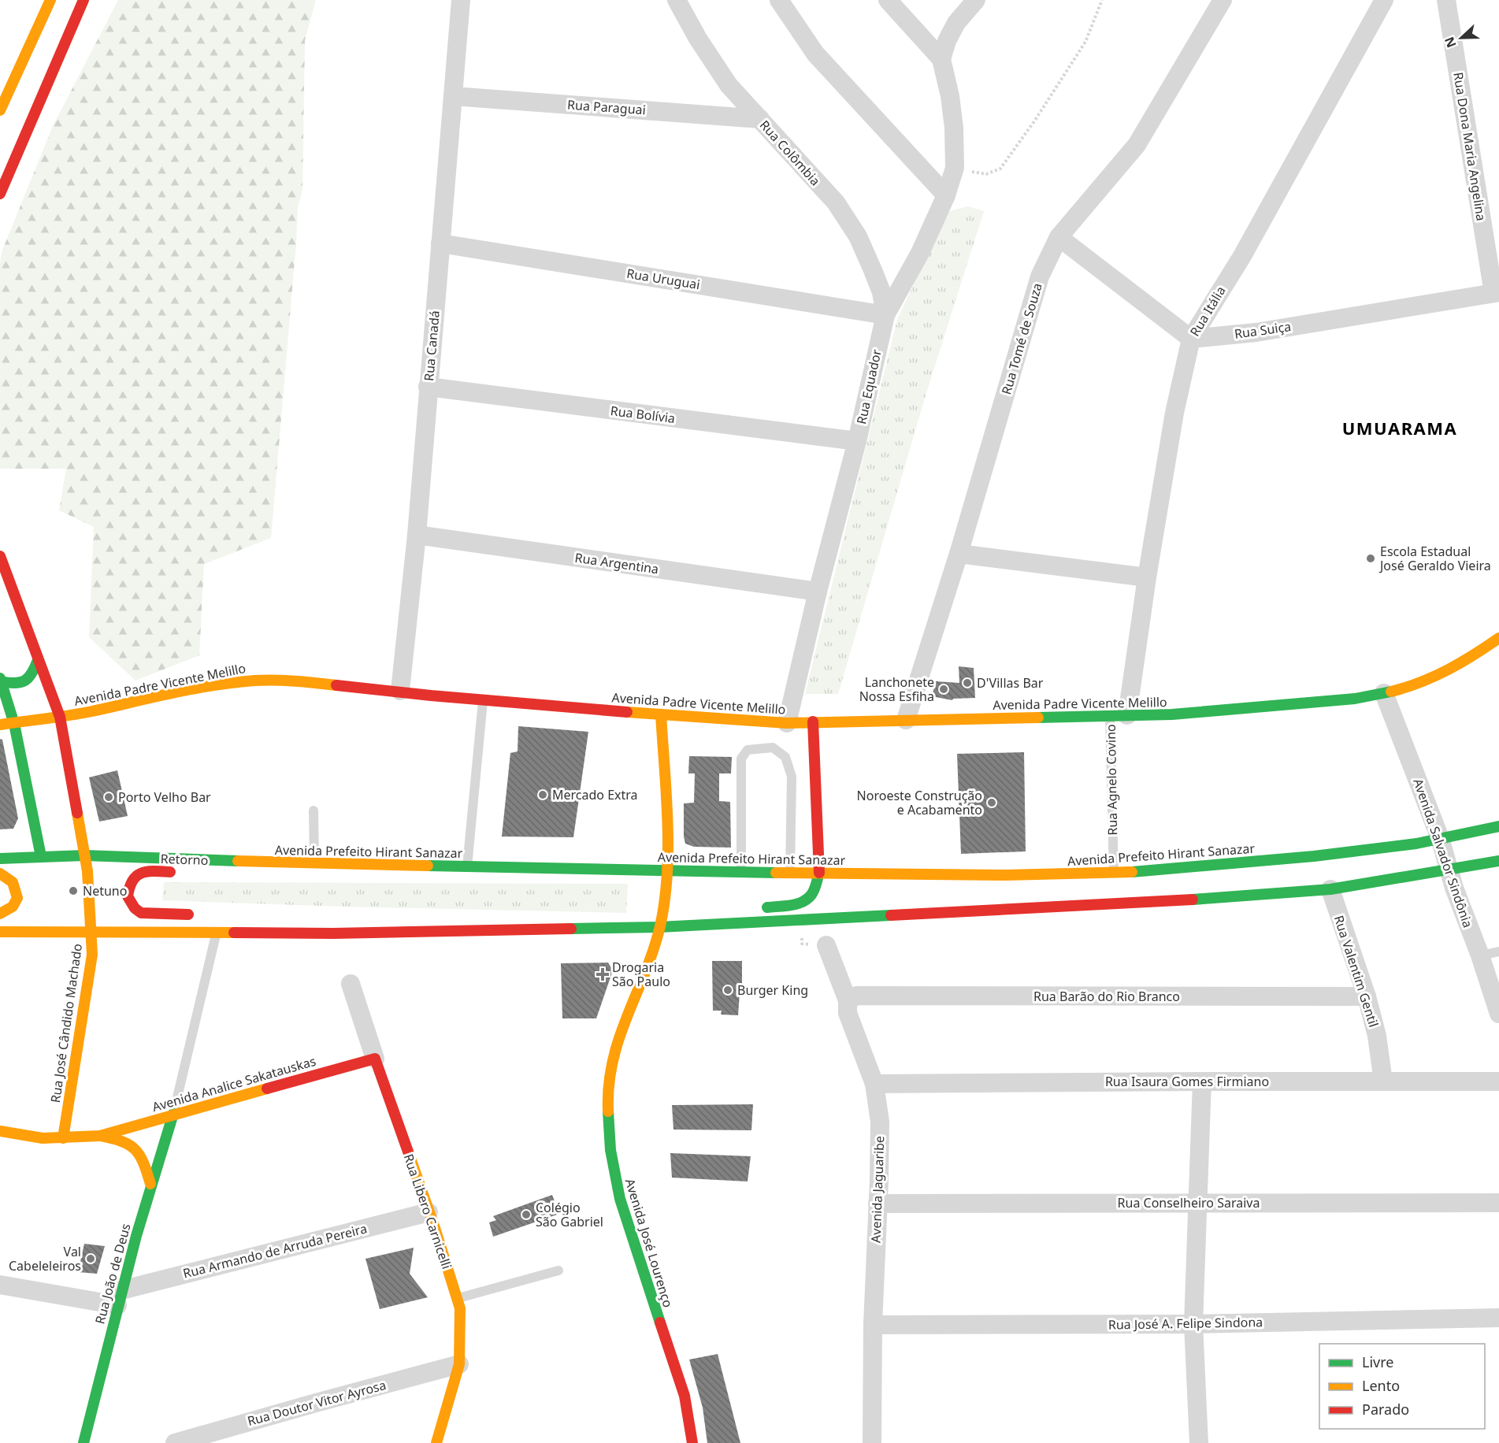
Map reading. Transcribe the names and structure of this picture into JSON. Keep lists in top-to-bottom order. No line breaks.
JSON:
{"streets":{"main road":["Avenida Padre Vicente Melillo","Avenida Prefeito Hirant Sanazar","Retorno","Rua José Cândido Machado","Avenida Analice Sakatauskas","Rua Libero Carnicelli","Avenida José Lourenço","Rua João de Deus"],"street":["Rua Paraguai","Rua Dona Maria Angelina","Rua Colômbia","Rua Uruguai","Rua Itália","Rua Suiça","Rua Tomé de Souza","Rua Canadá","Rua Equador","Rua Bolívia","Rua Argentina","Avenida Salvador Sindônia","Rua Valentim Gentil","Rua Barão do Rio Branco","Rua Isaura Gomes Firmiano","Avenida Jaguaribe","Rua Conselheiro Saraiva","Rua Armando de Arruda Pereira","Rua José A. Felipe Sindona","Rua Doutor Vitor Ayrosa"],"lane":["Rua Agnelo Covino"]},"crossings":[["Rua Paraguai","Rua Colômbia"],["Rua Paraguai","Rua Canadá"],["Rua Dona Maria Angelina","Rua Suiça"],["Rua Colômbia","Rua Uruguai"],["Rua Colômbia","Rua Equador"],["Rua Uruguai","Rua Canadá"],["Rua Uruguai","Rua Equador"],["Rua Itália","Rua Suiça"],["Rua Itália","Avenida Padre Vicente Melillo"],["Rua Itália","Rua Agnelo Covino"],["Rua Tomé de Souza","Avenida Padre Vicente Melillo"],["Rua Canadá","Rua Bolívia"],["Rua Canadá","Rua Argentina"],["Rua Canadá","Avenida Padre Vicente Melillo"],["Rua Equador","Rua Bolívia"],["Rua Equador","Rua Argentina"],["Rua Equador","Avenida Padre Vicente Melillo"],["Avenida Padre Vicente Melillo","Rua Agnelo Covino"],["Avenida Padre Vicente Melillo","Avenida Salvador Sindônia"],["Avenida Padre Vicente Melillo","Rua José Cândido Machado"],["Avenida Padre Vicente Melillo","Avenida José Lourenço"],["Rua Agnelo Covino","Avenida Prefeito Hirant Sanazar"],["Avenida Prefeito Hirant Sanazar","Avenida Salvador Sindônia"],["Avenida Prefeito Hirant Sanazar","Rua José Cândido Machado"],["Avenida Prefeito Hirant Sanazar","Avenida José Lourenço"],["Rua Valentim Gentil","Rua Barão do Rio Branco"],["Rua Valentim Gentil","Rua Isaura Gomes Firmiano"],["Rua Barão do Rio Branco","Avenida Jaguaribe"],["Rua José Cândido Machado","Avenida Analice Sakatauskas"],["Rua Isaura Gomes Firmiano","Avenida Jaguaribe"],["Avenida Analice Sakatauskas","Rua Libero Carnicelli"],["Avenida Analice Sakatauskas","Rua João de Deus"],["Avenida Jaguaribe","Rua Conselheiro Saraiva"],["Avenida Jaguaribe","Rua José A. Felipe Sindona"],["Rua Libero Carnicelli","Rua Armando de Arruda Pereira"],["Rua Libero Carnicelli","Rua Doutor Vitor Ayrosa"],["Rua Armando de Arruda Pereira","Rua João de Deus"]],"districts":["UMUARAMA"],"places":{"other":["Escola Estadual José Geraldo Vieira","D'Villas Bar","Lanchonete Nossa Esfiha","Mercado Extra","Porto Velho Bar","Noroeste Construção e Acabamento","Netuno","Burger King","Colégio São Gabriel","Val Cabeleleiros"],"health":["Drogaria São Paulo"]},"legend":["Livre","Lento","Parado"],"north":"left"}
